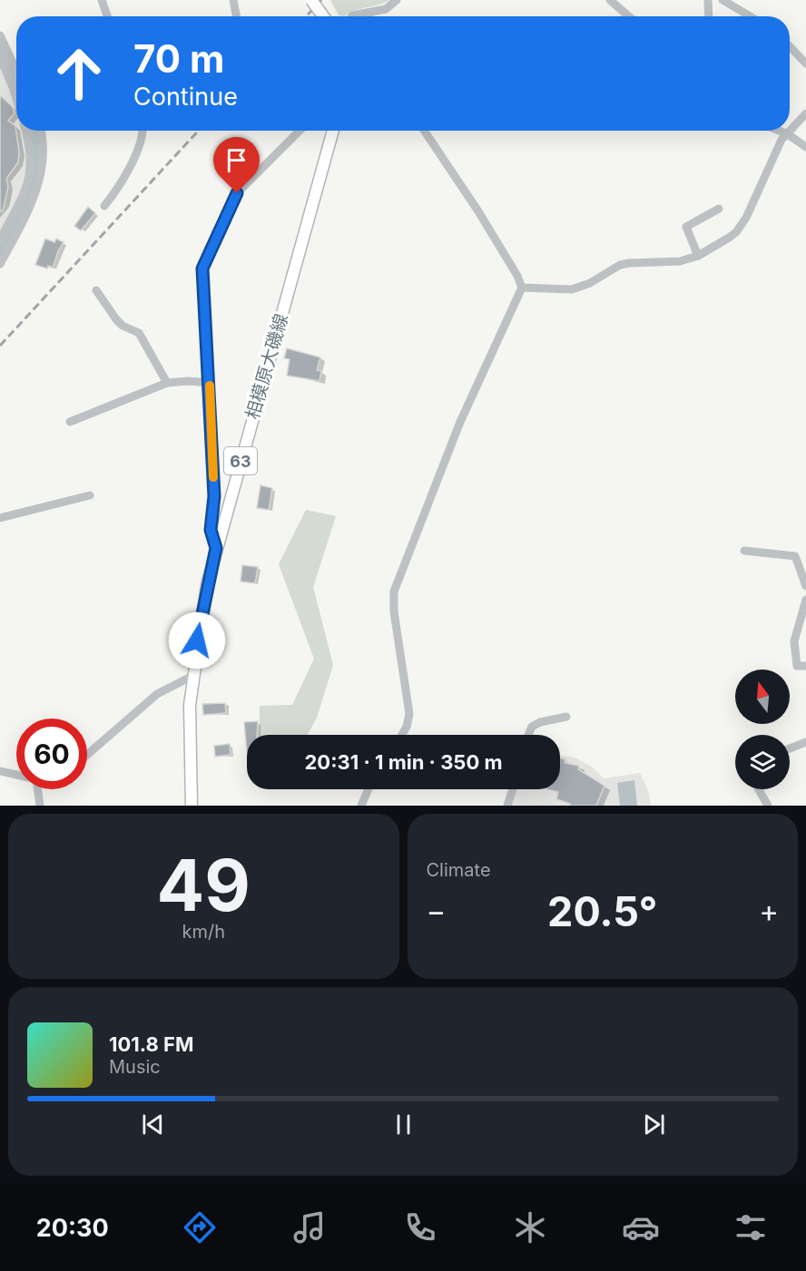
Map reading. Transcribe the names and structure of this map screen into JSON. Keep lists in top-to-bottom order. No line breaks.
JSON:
{"streets":{"main road":["相模原大磯線","63"]},"north":"top","page":{"turn":["70 m","Continue"],"limit":"60","trip":"20:31 · 1 min · 350 m","tile":[["49","km/h"],"Climate"],"heat":["−","20.5°","+"],"song":["101.8 FM","Music"],"tabs":"20:30"}}
